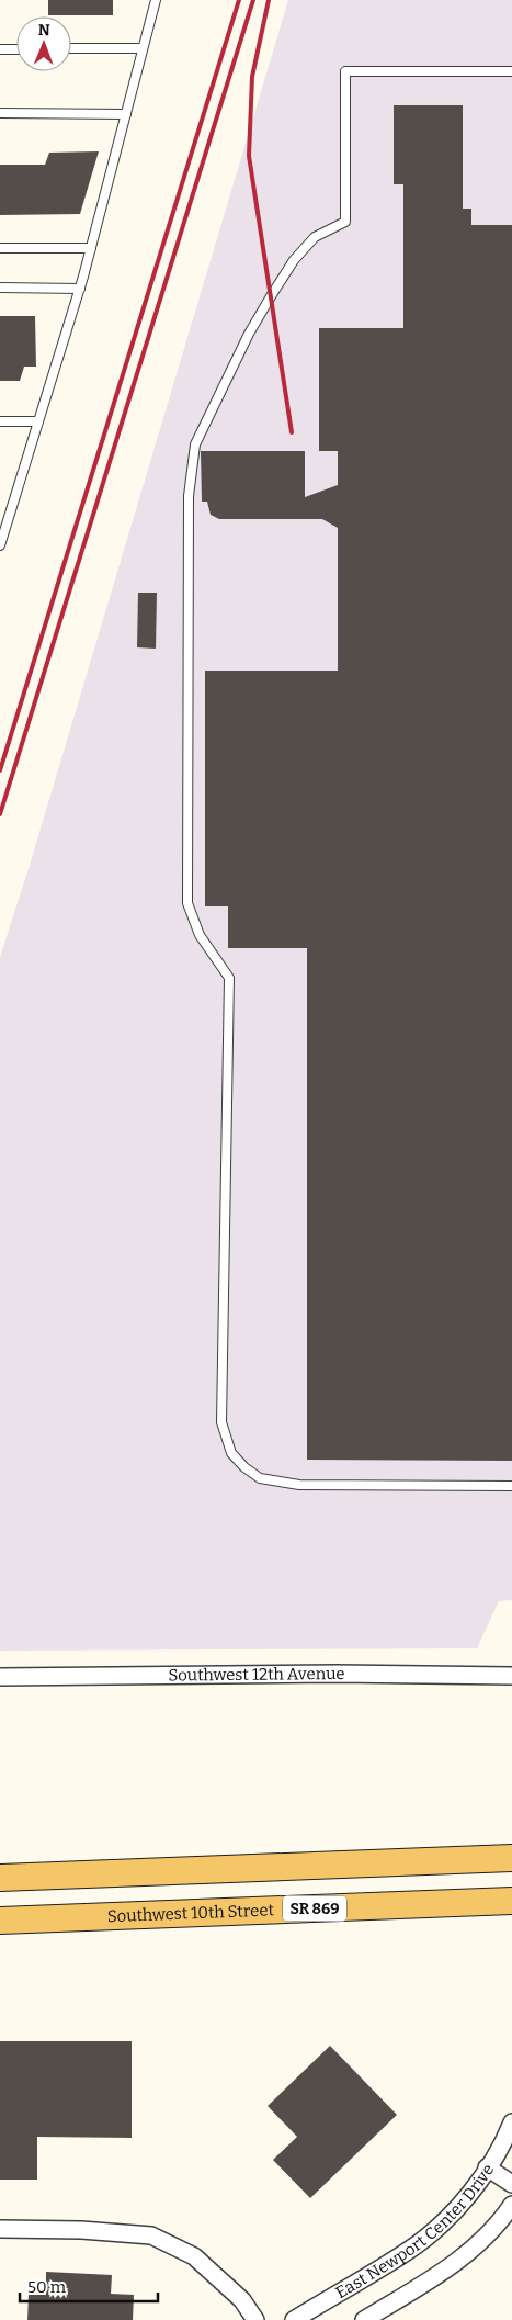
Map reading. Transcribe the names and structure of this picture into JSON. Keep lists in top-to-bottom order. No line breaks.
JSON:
{"streets":{"main road":["SR 869","Southwest 10th Street"],"street":["Southwest 12th Avenue","East Newport Center Drive"]},"scale_bar":"50 m","north":"top"}
